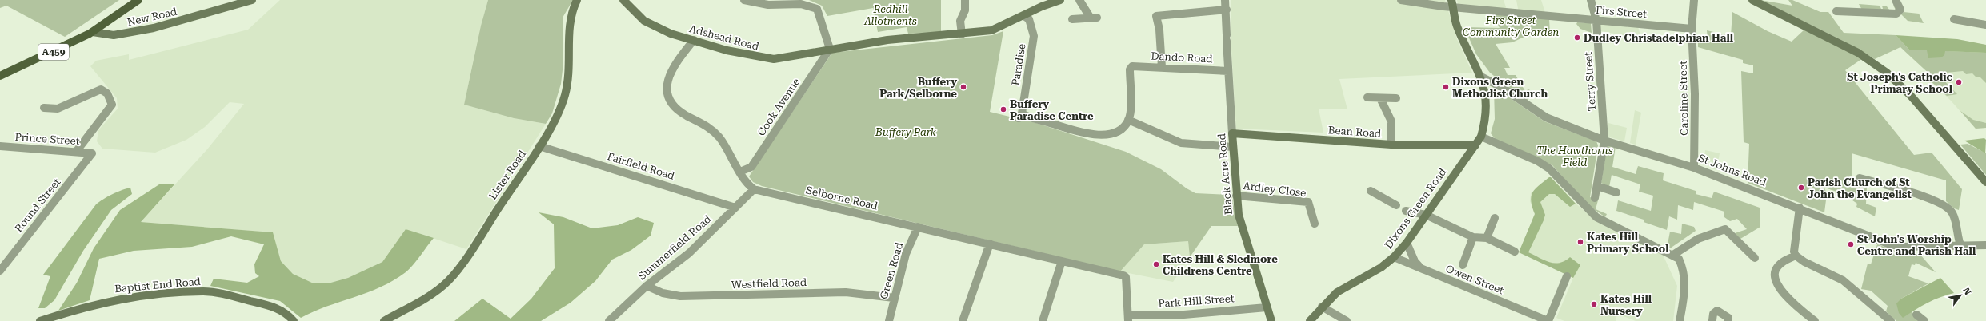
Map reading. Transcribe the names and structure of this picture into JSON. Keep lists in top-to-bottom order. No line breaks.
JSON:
{"streets":{"main road":["A459"],"street":["Firs Street","New Road","Adshead Road","Dando Road","Paradise","Terry Street","Caroline Street","Cook Avenue","Bean Road","Prince Street","Fairfield Road","St Johns Road","Black Acre Road","Lister Road","Ardley Close","Selborne Road","Round Street","Dixons Green Road","Summerfield Road","Green Road","Owen Street","Westfield Road","Baptist End Road","Park Hill Street"]},"crossings":[["Firs Street","Terry Street"],["Firs Street","Caroline Street"],["Firs Street","Dixons Green Road"],["New Road","A459"],["Adshead Road","Paradise"],["Adshead Road","Cook Avenue"],["Dando Road","Paradise"],["Dando Road","Black Acre Road"],["Terry Street","St Johns Road"],["Caroline Street","St Johns Road"],["Bean Road","Black Acre Road"],["Bean Road","Dixons Green Road"],["Prince Street","Round Street"],["Fairfield Road","Lister Road"],["Fairfield Road","Summerfield Road"],["St Johns Road","Dixons Green Road"],["Black Acre Road","Ardley Close"],["Black Acre Road","Park Hill Street"],["Selborne Road","Summerfield Road"],["Selborne Road","Green Road"],["Selborne Road","Park Hill Street"],["Dixons Green Road","Owen Street"],["Summerfield Road","Westfield Road"],["Green Road","Westfield Road"]],"parks":["Redhill Allotments","Firs Street Community Garden","Buffery Park","The Hawthorns Field"],"places":["Dudley Christadelphian Hall","St Joseph's Catholic Primary School","Buffery Park/Selborne","Dixons Green Methodist Church","Buffery Paradise Centre","Parish Church of St John the Evangelist","Kates Hill Primary School","St John's Worship Centre and Parish Hall","Kates Hill & Sledmore Childrens Centre","Kates Hill Nursery"],"north":"top right"}
